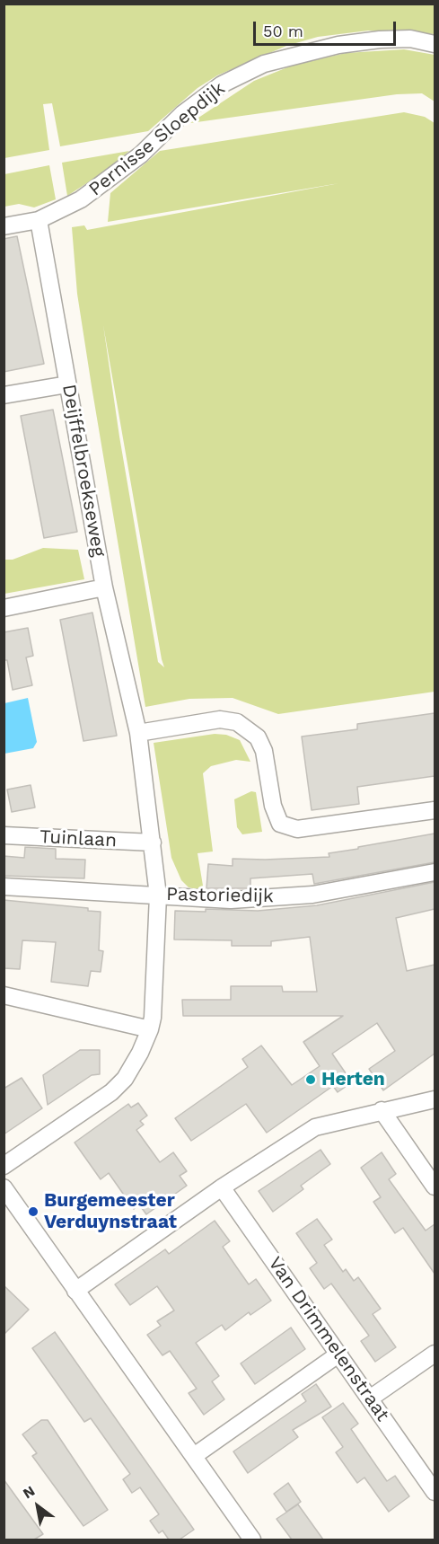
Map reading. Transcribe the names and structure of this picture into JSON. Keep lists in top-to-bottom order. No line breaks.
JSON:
{"streets":{"street":["Pernisse Sloepdijk","Deijffelbroekseweg","Tuinlaan","Pastoriedijk","Van Drimmelenstraat"]},"crossings":[["Pernisse Sloepdijk","Deijffelbroekseweg"],["Deijffelbroekseweg","Tuinlaan"],["Deijffelbroekseweg","Pastoriedijk"]],"places":["Herten","Burgemeester Verduynstraat"],"scale_bar":"50 m","north":"top left"}
